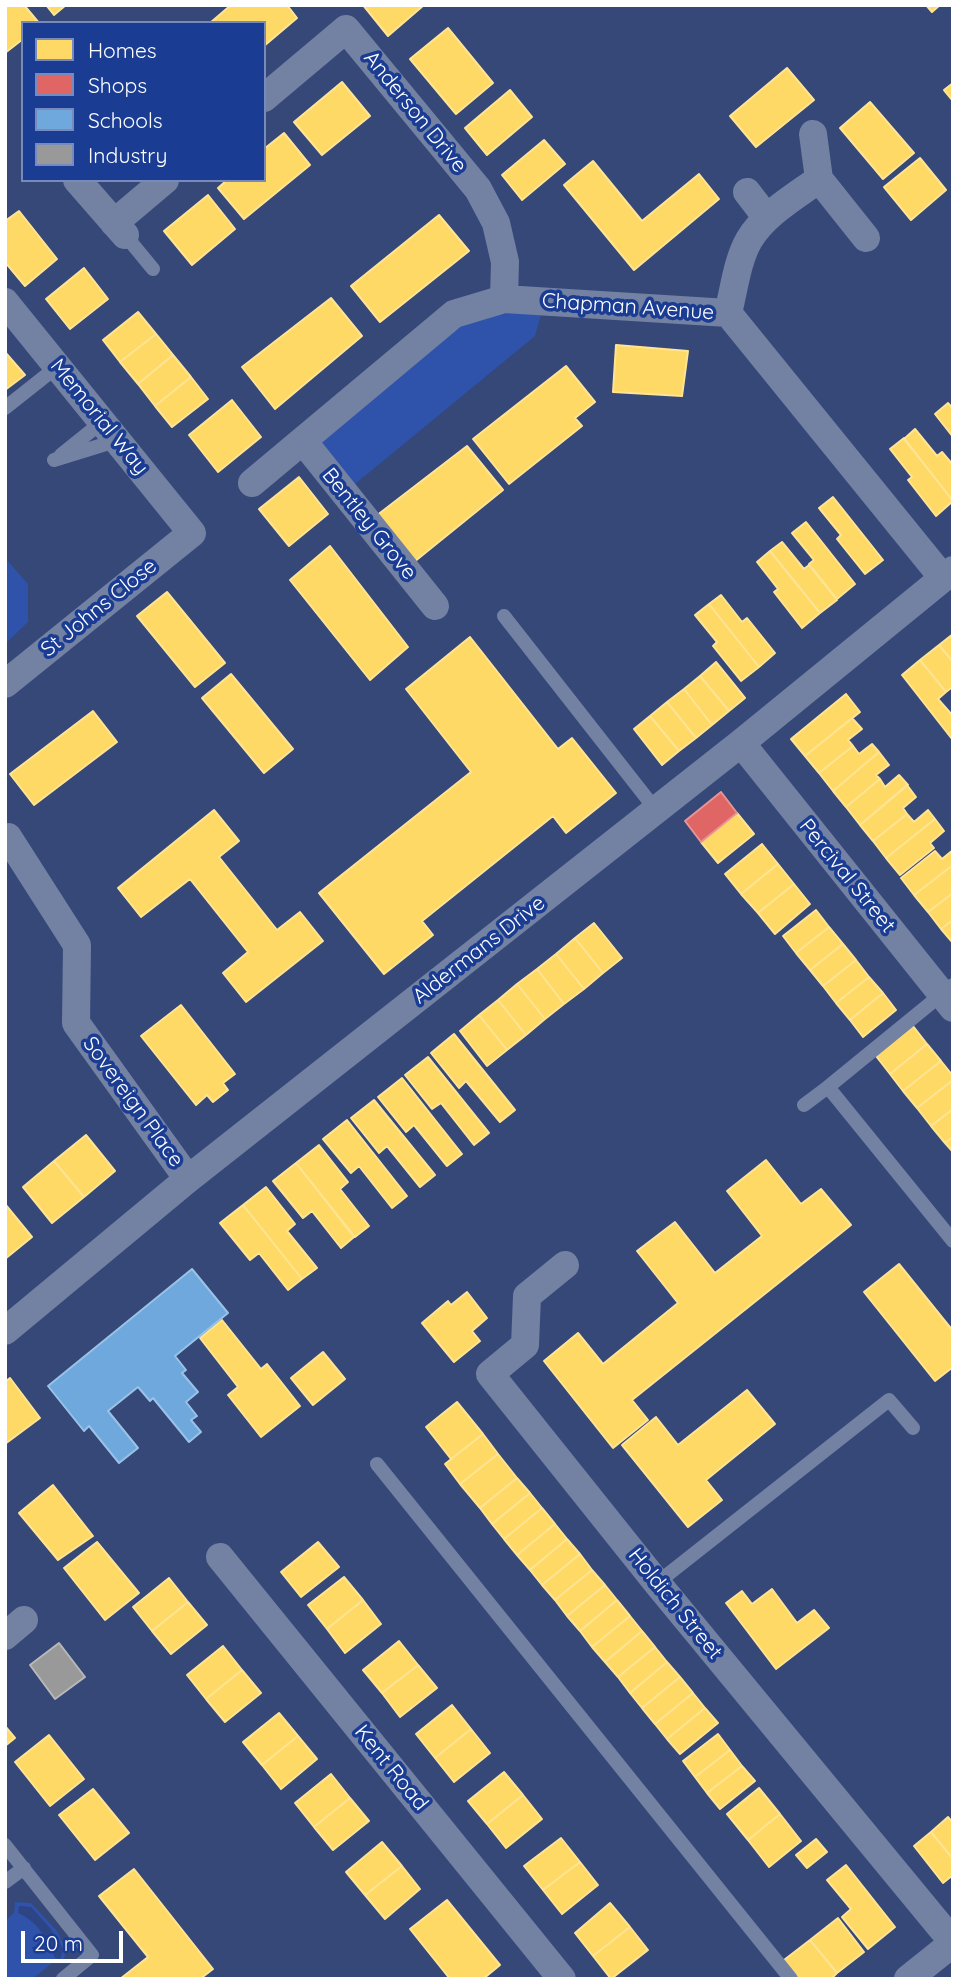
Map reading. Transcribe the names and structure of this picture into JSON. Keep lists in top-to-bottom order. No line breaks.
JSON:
{"streets":{"street":["Anderson Drive","Chapman Avenue","Memorial Way","Bentley Grove","St Johns Close","Percival Street","Aldermans Drive","Sovereign Place","Holdich Street","Kent Road"]},"crossings":[["Anderson Drive","Chapman Avenue"],["Chapman Avenue","Bentley Grove"],["Chapman Avenue","Aldermans Drive"],["Memorial Way","St Johns Close"],["Percival Street","Aldermans Drive"],["Aldermans Drive","Sovereign Place"]],"legend":["Homes","Shops","Schools","Industry"],"scale_bar":"20 m"}
